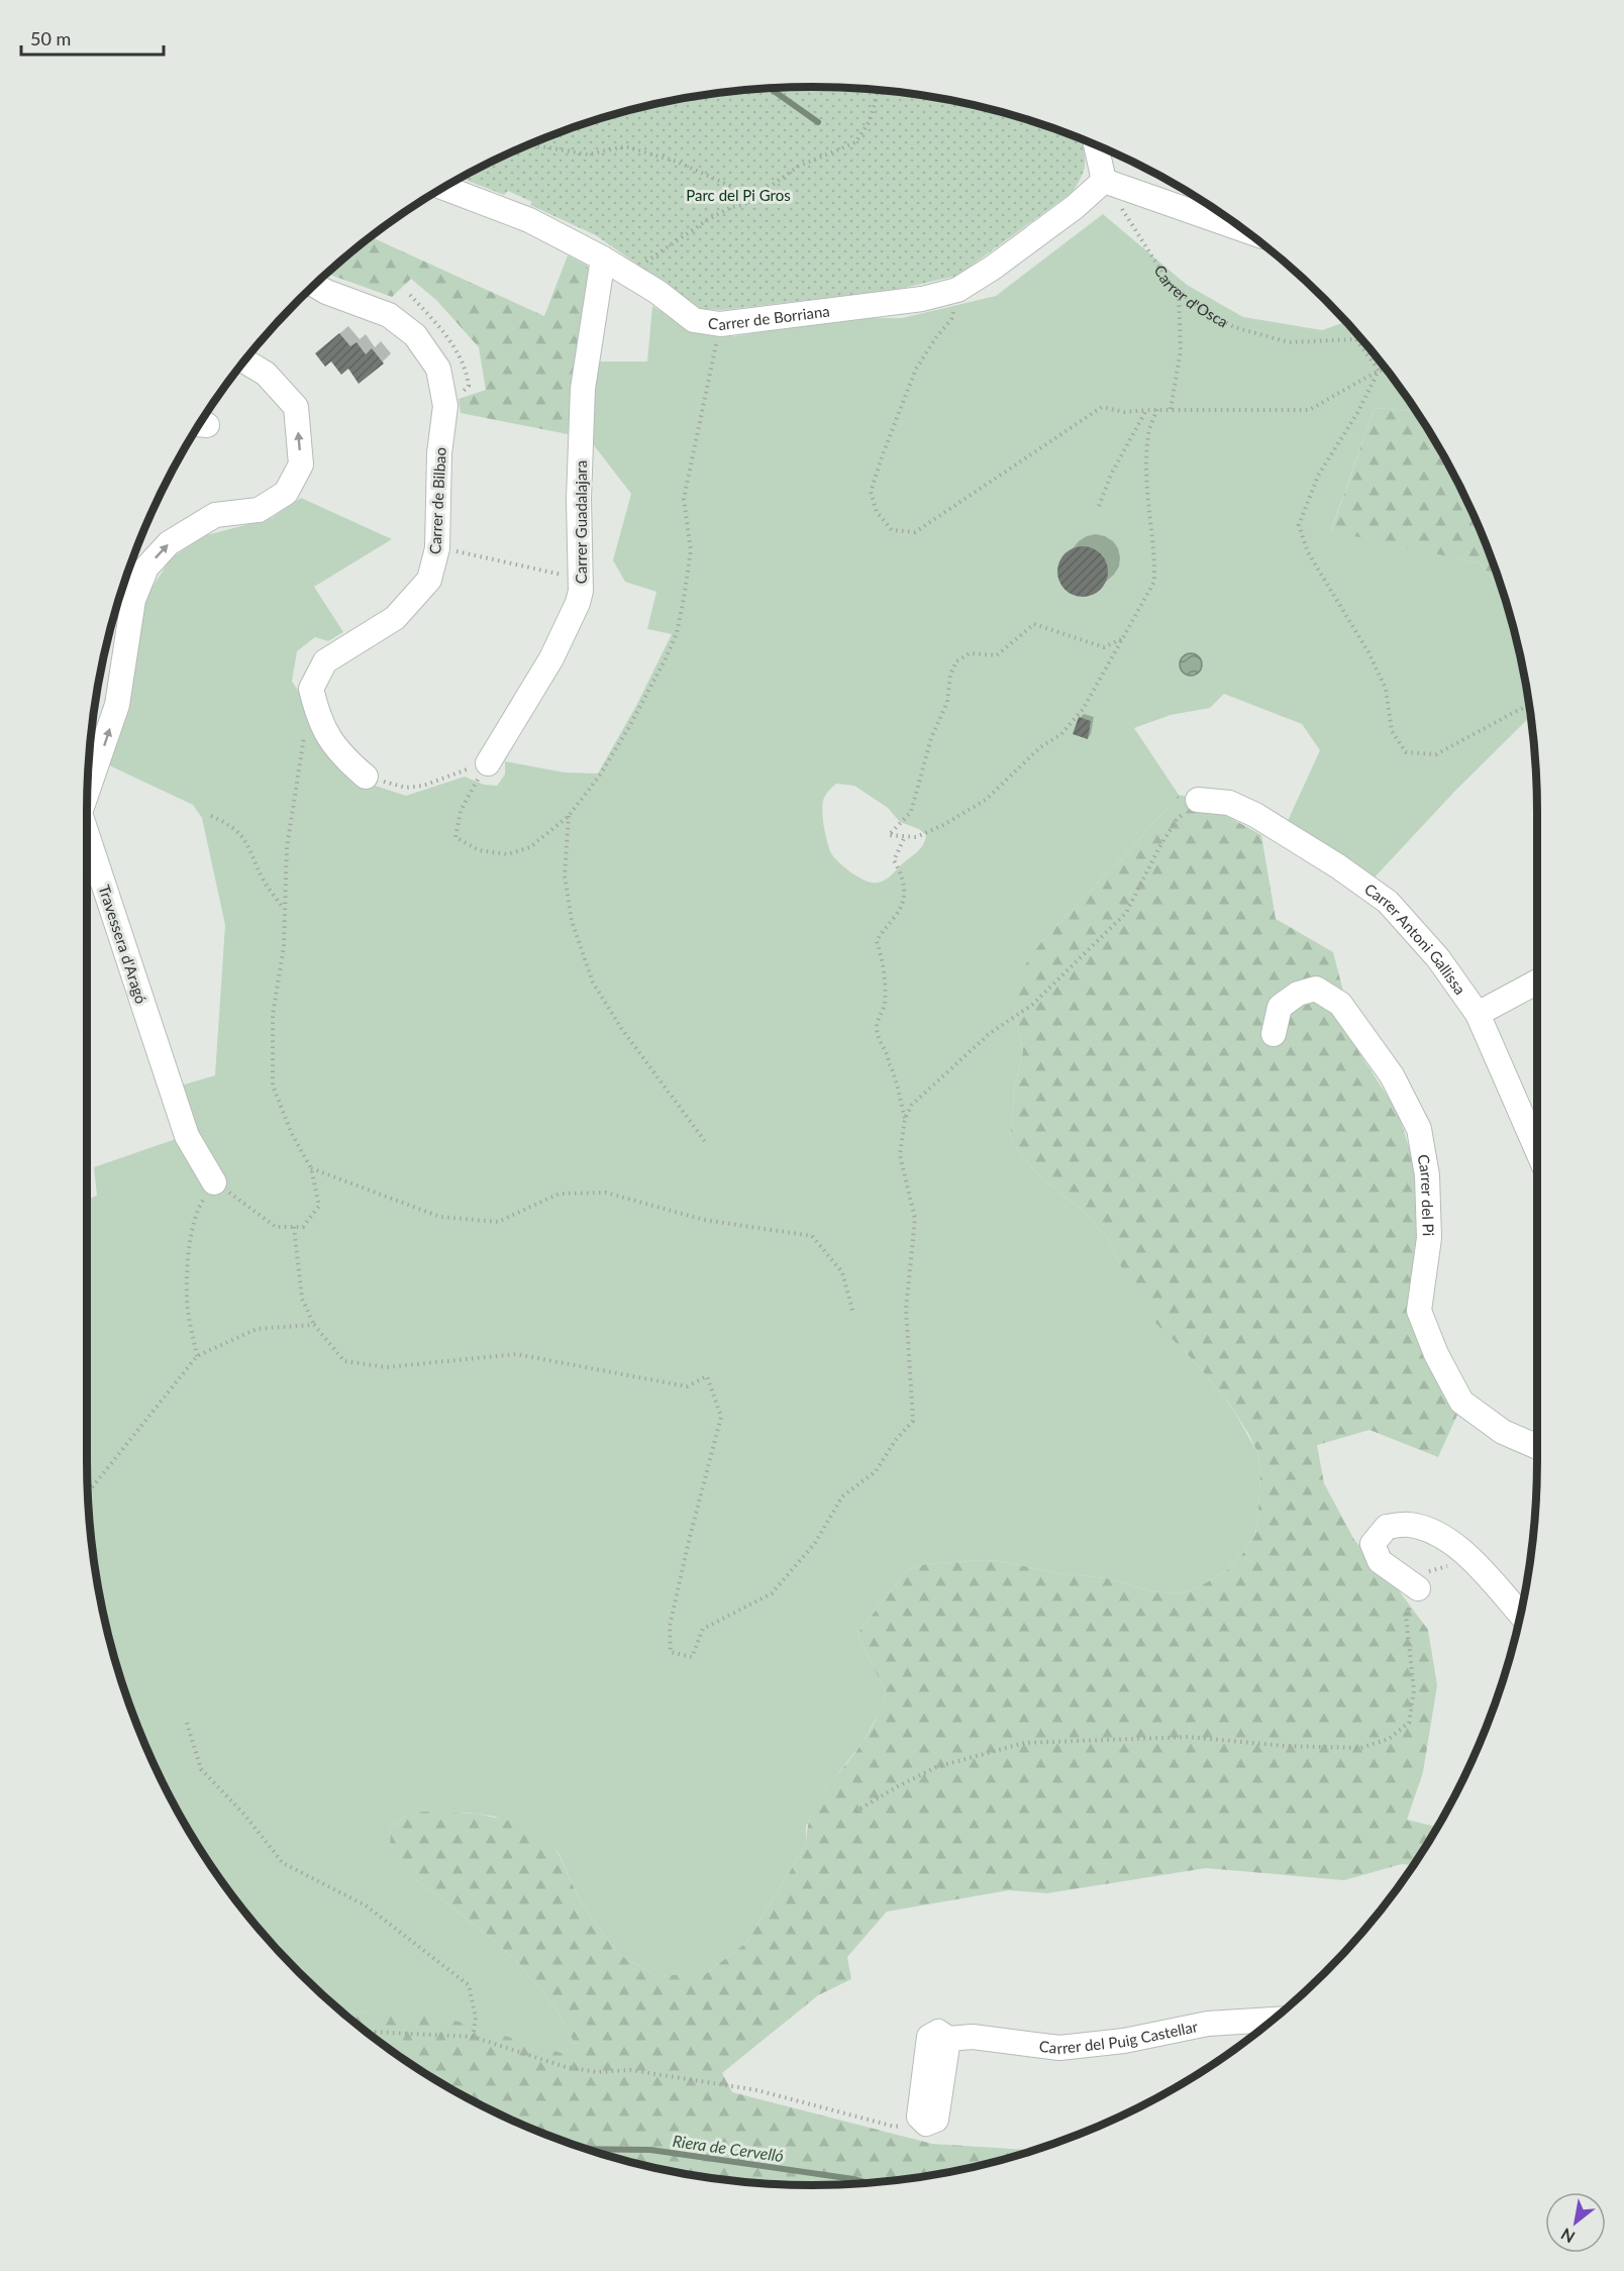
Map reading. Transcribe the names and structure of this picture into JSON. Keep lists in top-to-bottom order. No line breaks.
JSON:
{"streets":{"street":["Carrer de Borriana","Carrer de Bilbao","Carrer Guadalajara","Carrer Antoni Gallissa","Travessera d'Aragó","Carrer del Pi","Carrer del Puig Castellar"],"path":["Carrer d'Osca"]},"crossings":[["Carrer d'Osca","Carrer de Borriana"],["Carrer de Borriana","Carrer Guadalajara"]],"one_way":["Travessera d'Aragó"],"water":["Riera de Cervelló"],"parks":["Parc del Pi Gros"],"scale_bar":"50 m","north":"bottom left"}
